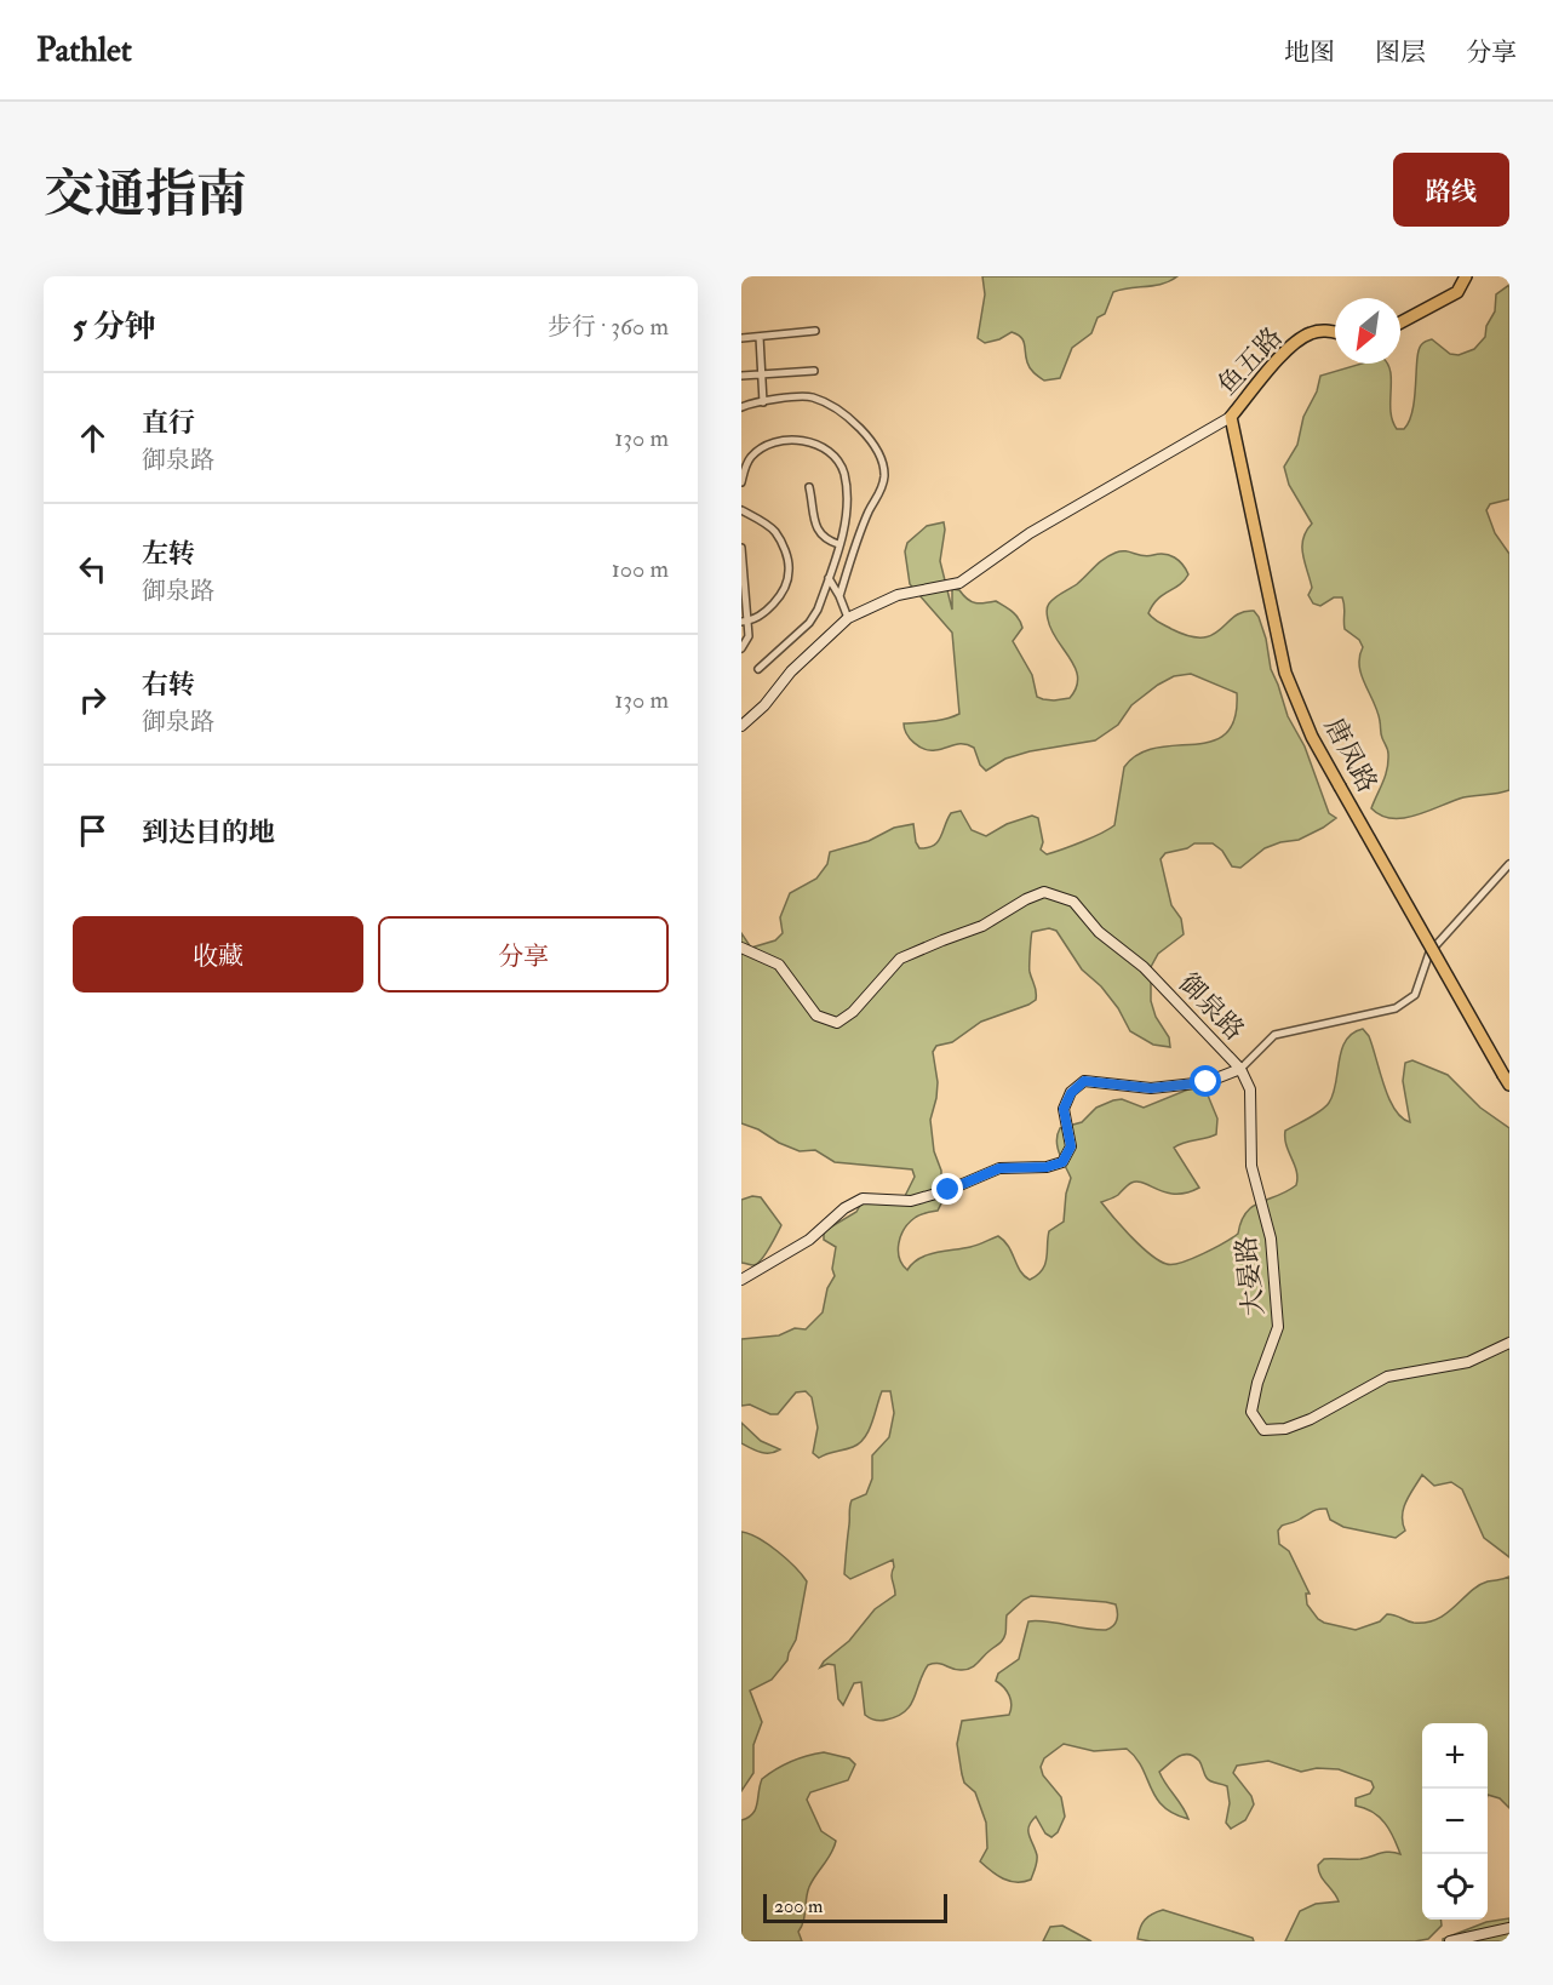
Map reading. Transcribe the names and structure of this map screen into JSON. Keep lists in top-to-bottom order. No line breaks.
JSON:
{"streets":{"highway":["鱼五路","唐凤路"],"street":["御泉路","大晏路"]},"crossings":[["鱼五路","唐凤路"],["御泉路","大晏路"]],"scale_bar":"200 m","north":"bottom left","page":{"header":"Pathlet","nav":["地图","图层","分享"],"title":"交通指南","buttons":["路线",["收藏","分享"]],"heading":["5 分钟","步行 · 360 m"],"list":[["直行","御泉路","130 m"],["左转","御泉路","100 m"],["右转","御泉路","130 m"],"到达目的地"],"map_buttons":["+","−"],"scale":"200 m"}}
